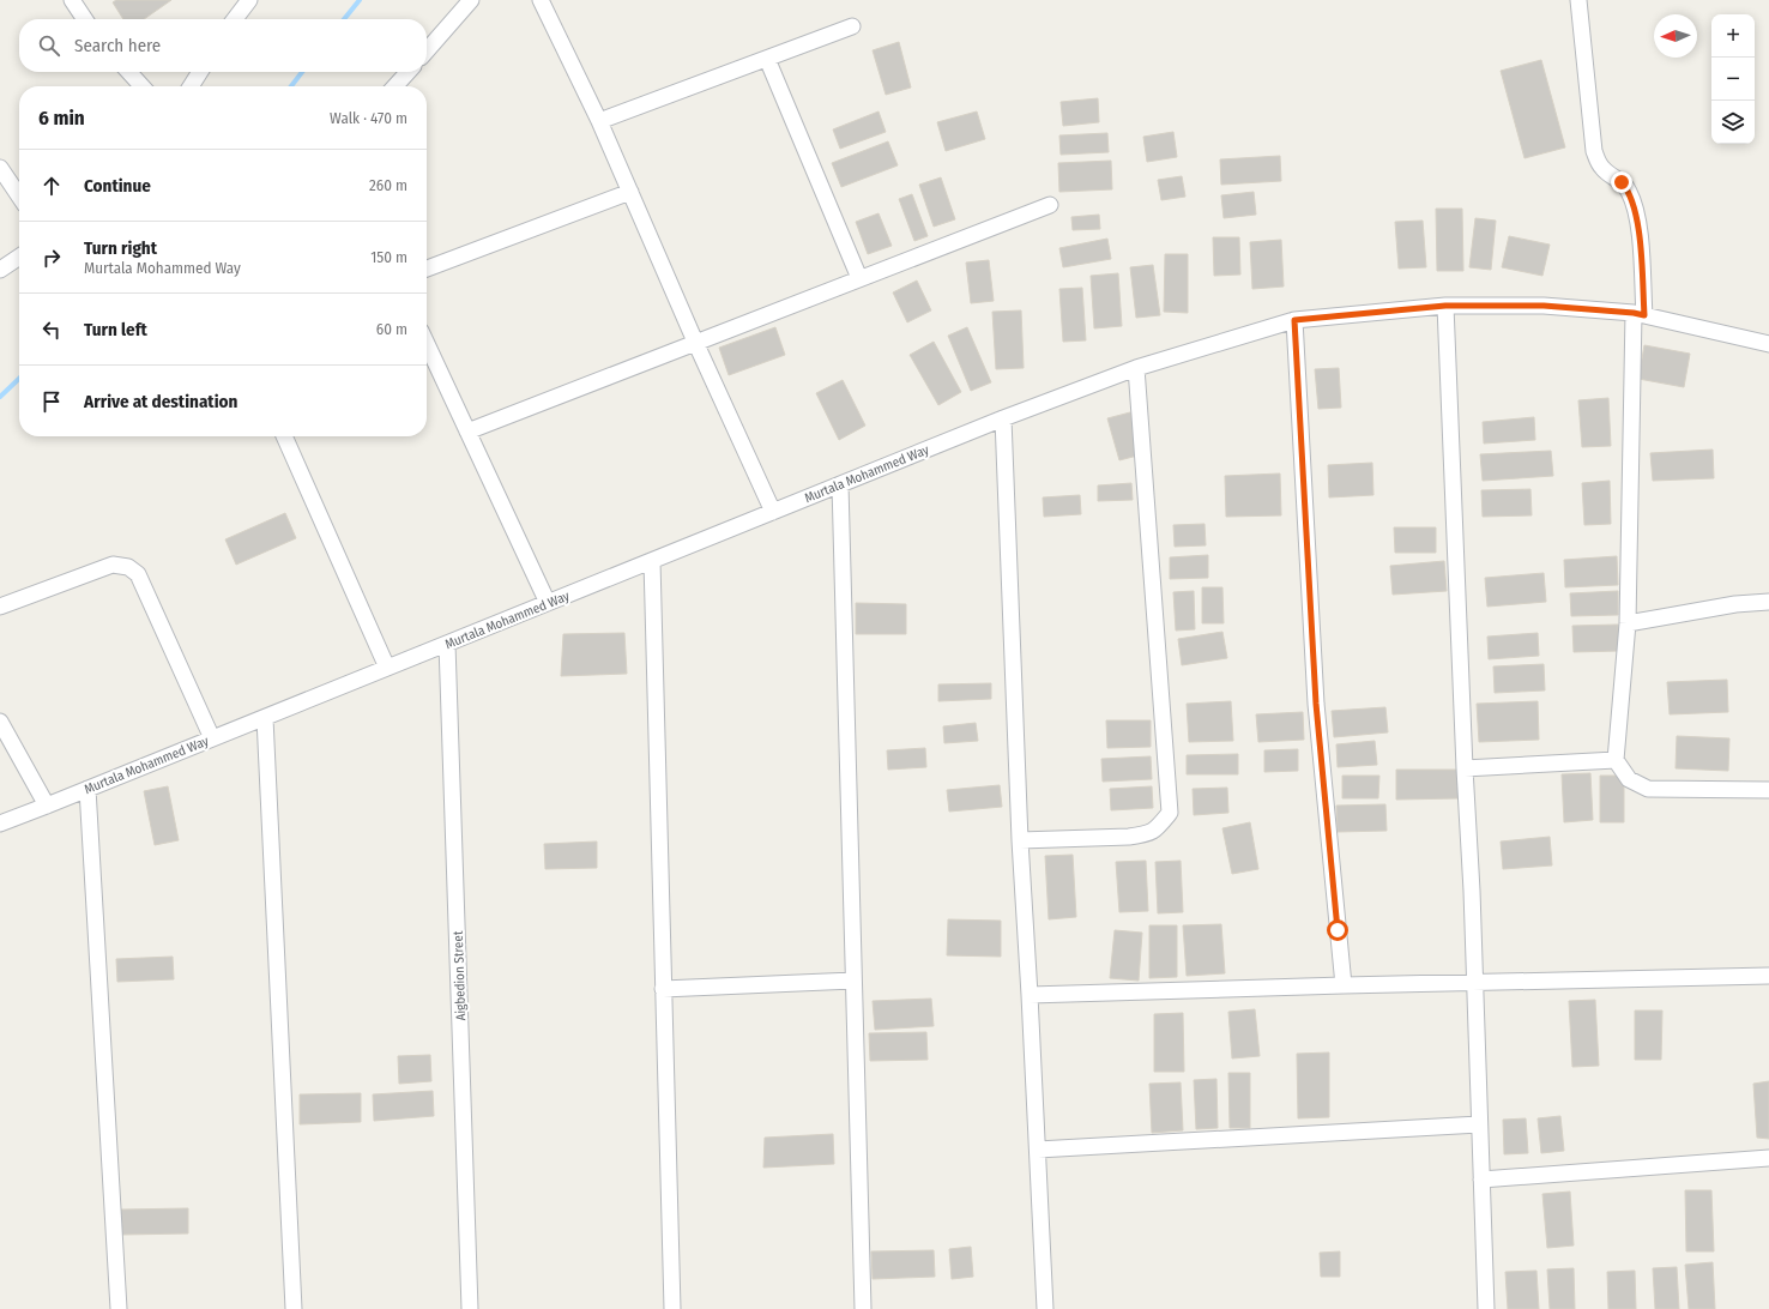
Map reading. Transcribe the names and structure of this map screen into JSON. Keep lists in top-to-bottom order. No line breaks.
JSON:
{"streets":{"street":["Murtala Mohammed Way","Aigbedion Street"]},"crossings":[["Murtala Mohammed Way","Aigbedion Street"]],"north":"left","page":{"map_buttons":["+","−"],"search":"Search here","heading":["6 min","Walk · 470 m"],"list":[["Continue","260 m"],["Turn right","Murtala Mohammed Way","150 m"],["Turn left","60 m"],"Arrive at destination"]}}
